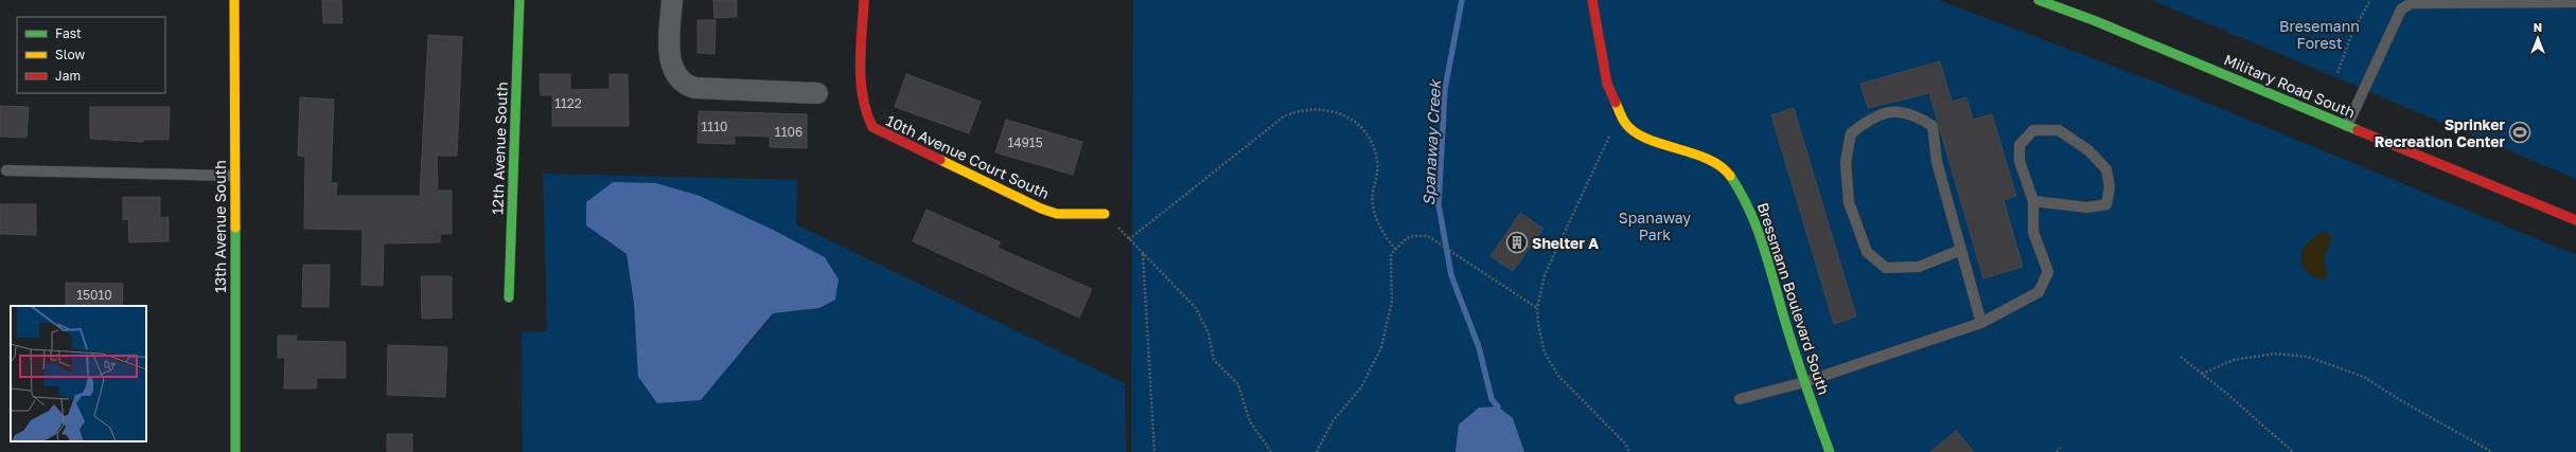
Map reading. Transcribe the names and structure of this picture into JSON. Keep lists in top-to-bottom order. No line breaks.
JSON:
{"streets":{"street":["Military Road South","12th Avenue South","10th Avenue Court South","13th Avenue South","Bressmann Boulevard South"]},"water":["Spanaway Creek"],"parks":["Bresemann Forest","Spanaway Park"],"places":{"sports":["Sprinker Recreation Center"],"building":["Shelter A"]},"house_numbers":["1122","1110","1106","14915","15010"],"legend":["Fast","Slow","Jam"],"north":"top"}
